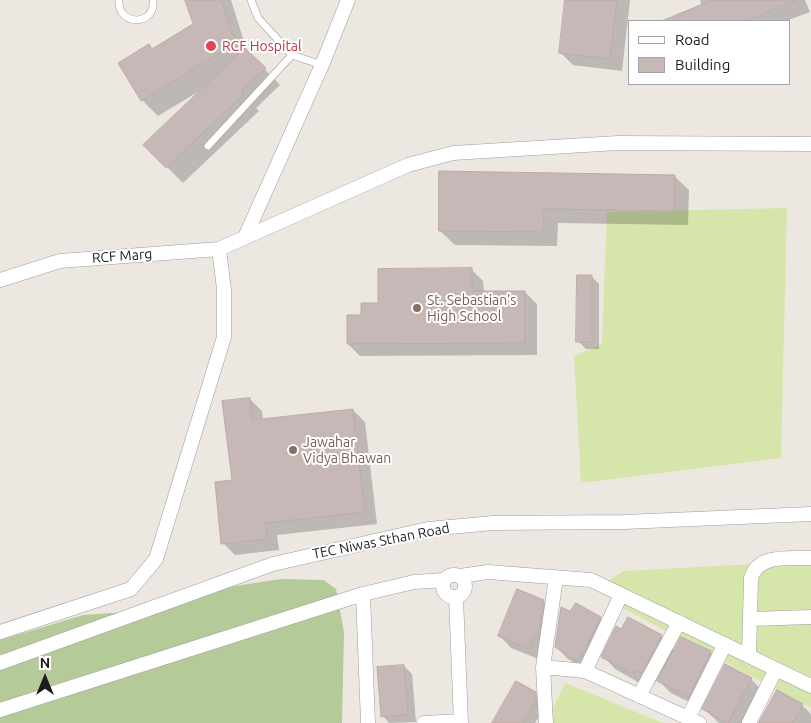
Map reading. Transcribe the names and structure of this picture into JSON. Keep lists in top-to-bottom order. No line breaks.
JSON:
{"streets":{"street":["RCF Marg","TEC Niwas Sthan Road"]},"places":["RCF Hospital","St. Sebastian's High School","Jawahar Vidya Bhawan"],"legend":["Road","Building"],"north":"top"}
